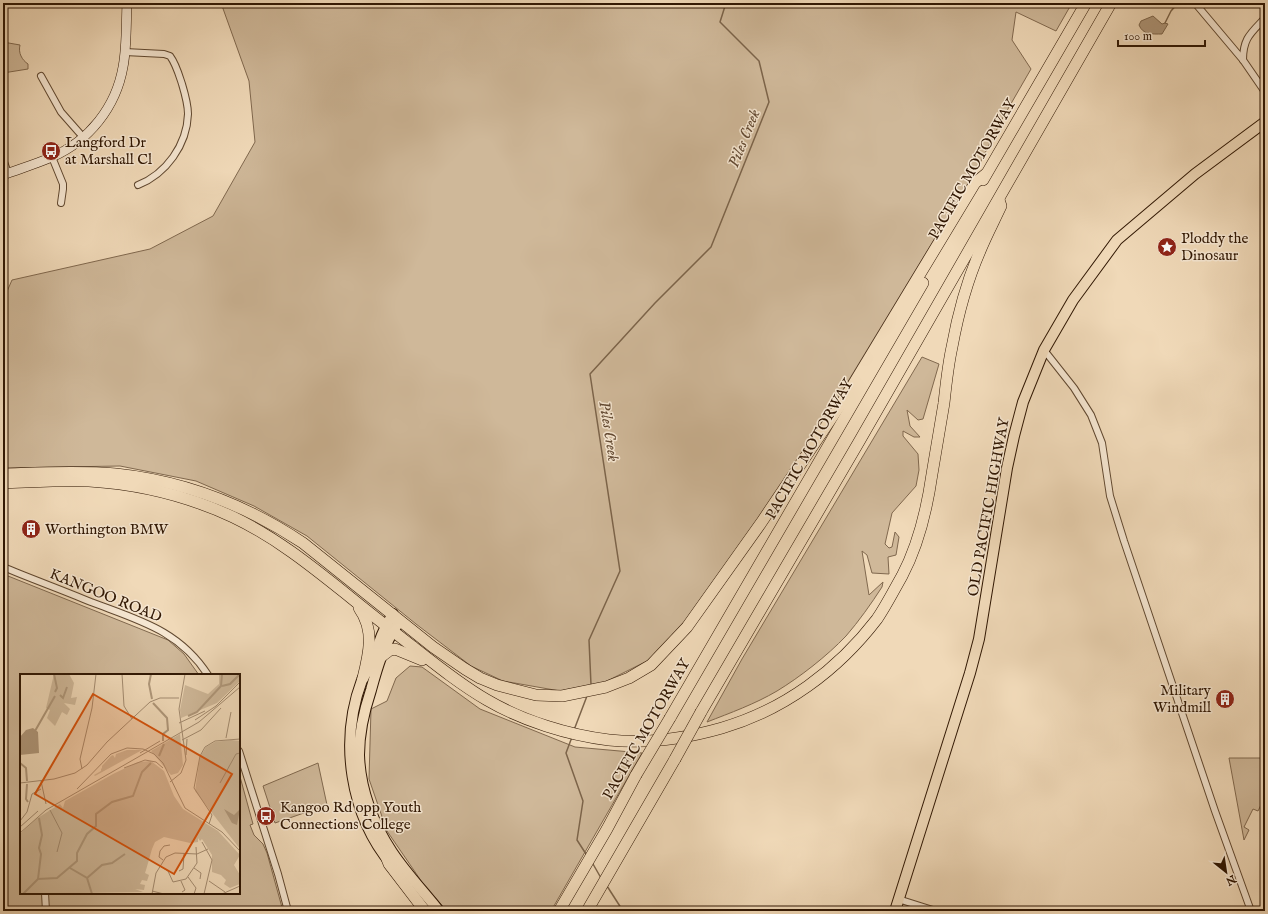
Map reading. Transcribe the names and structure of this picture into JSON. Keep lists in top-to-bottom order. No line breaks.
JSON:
{"streets":{"highway":["PACIFIC MOTORWAY"],"main road":["OLD PACIFIC HIGHWAY"],"street":["KANGOO ROAD"]},"water":["Piles Creek"],"places":{"bus stop":["Langford Dr at Marshall Cl","Kangoo Rd opp Youth Connections College"],"place":["Ploddy the Dinosaur"],"building":["Worthington BMW","Military Windmill"]},"scale_bar":"100 m","north":"bottom right"}
